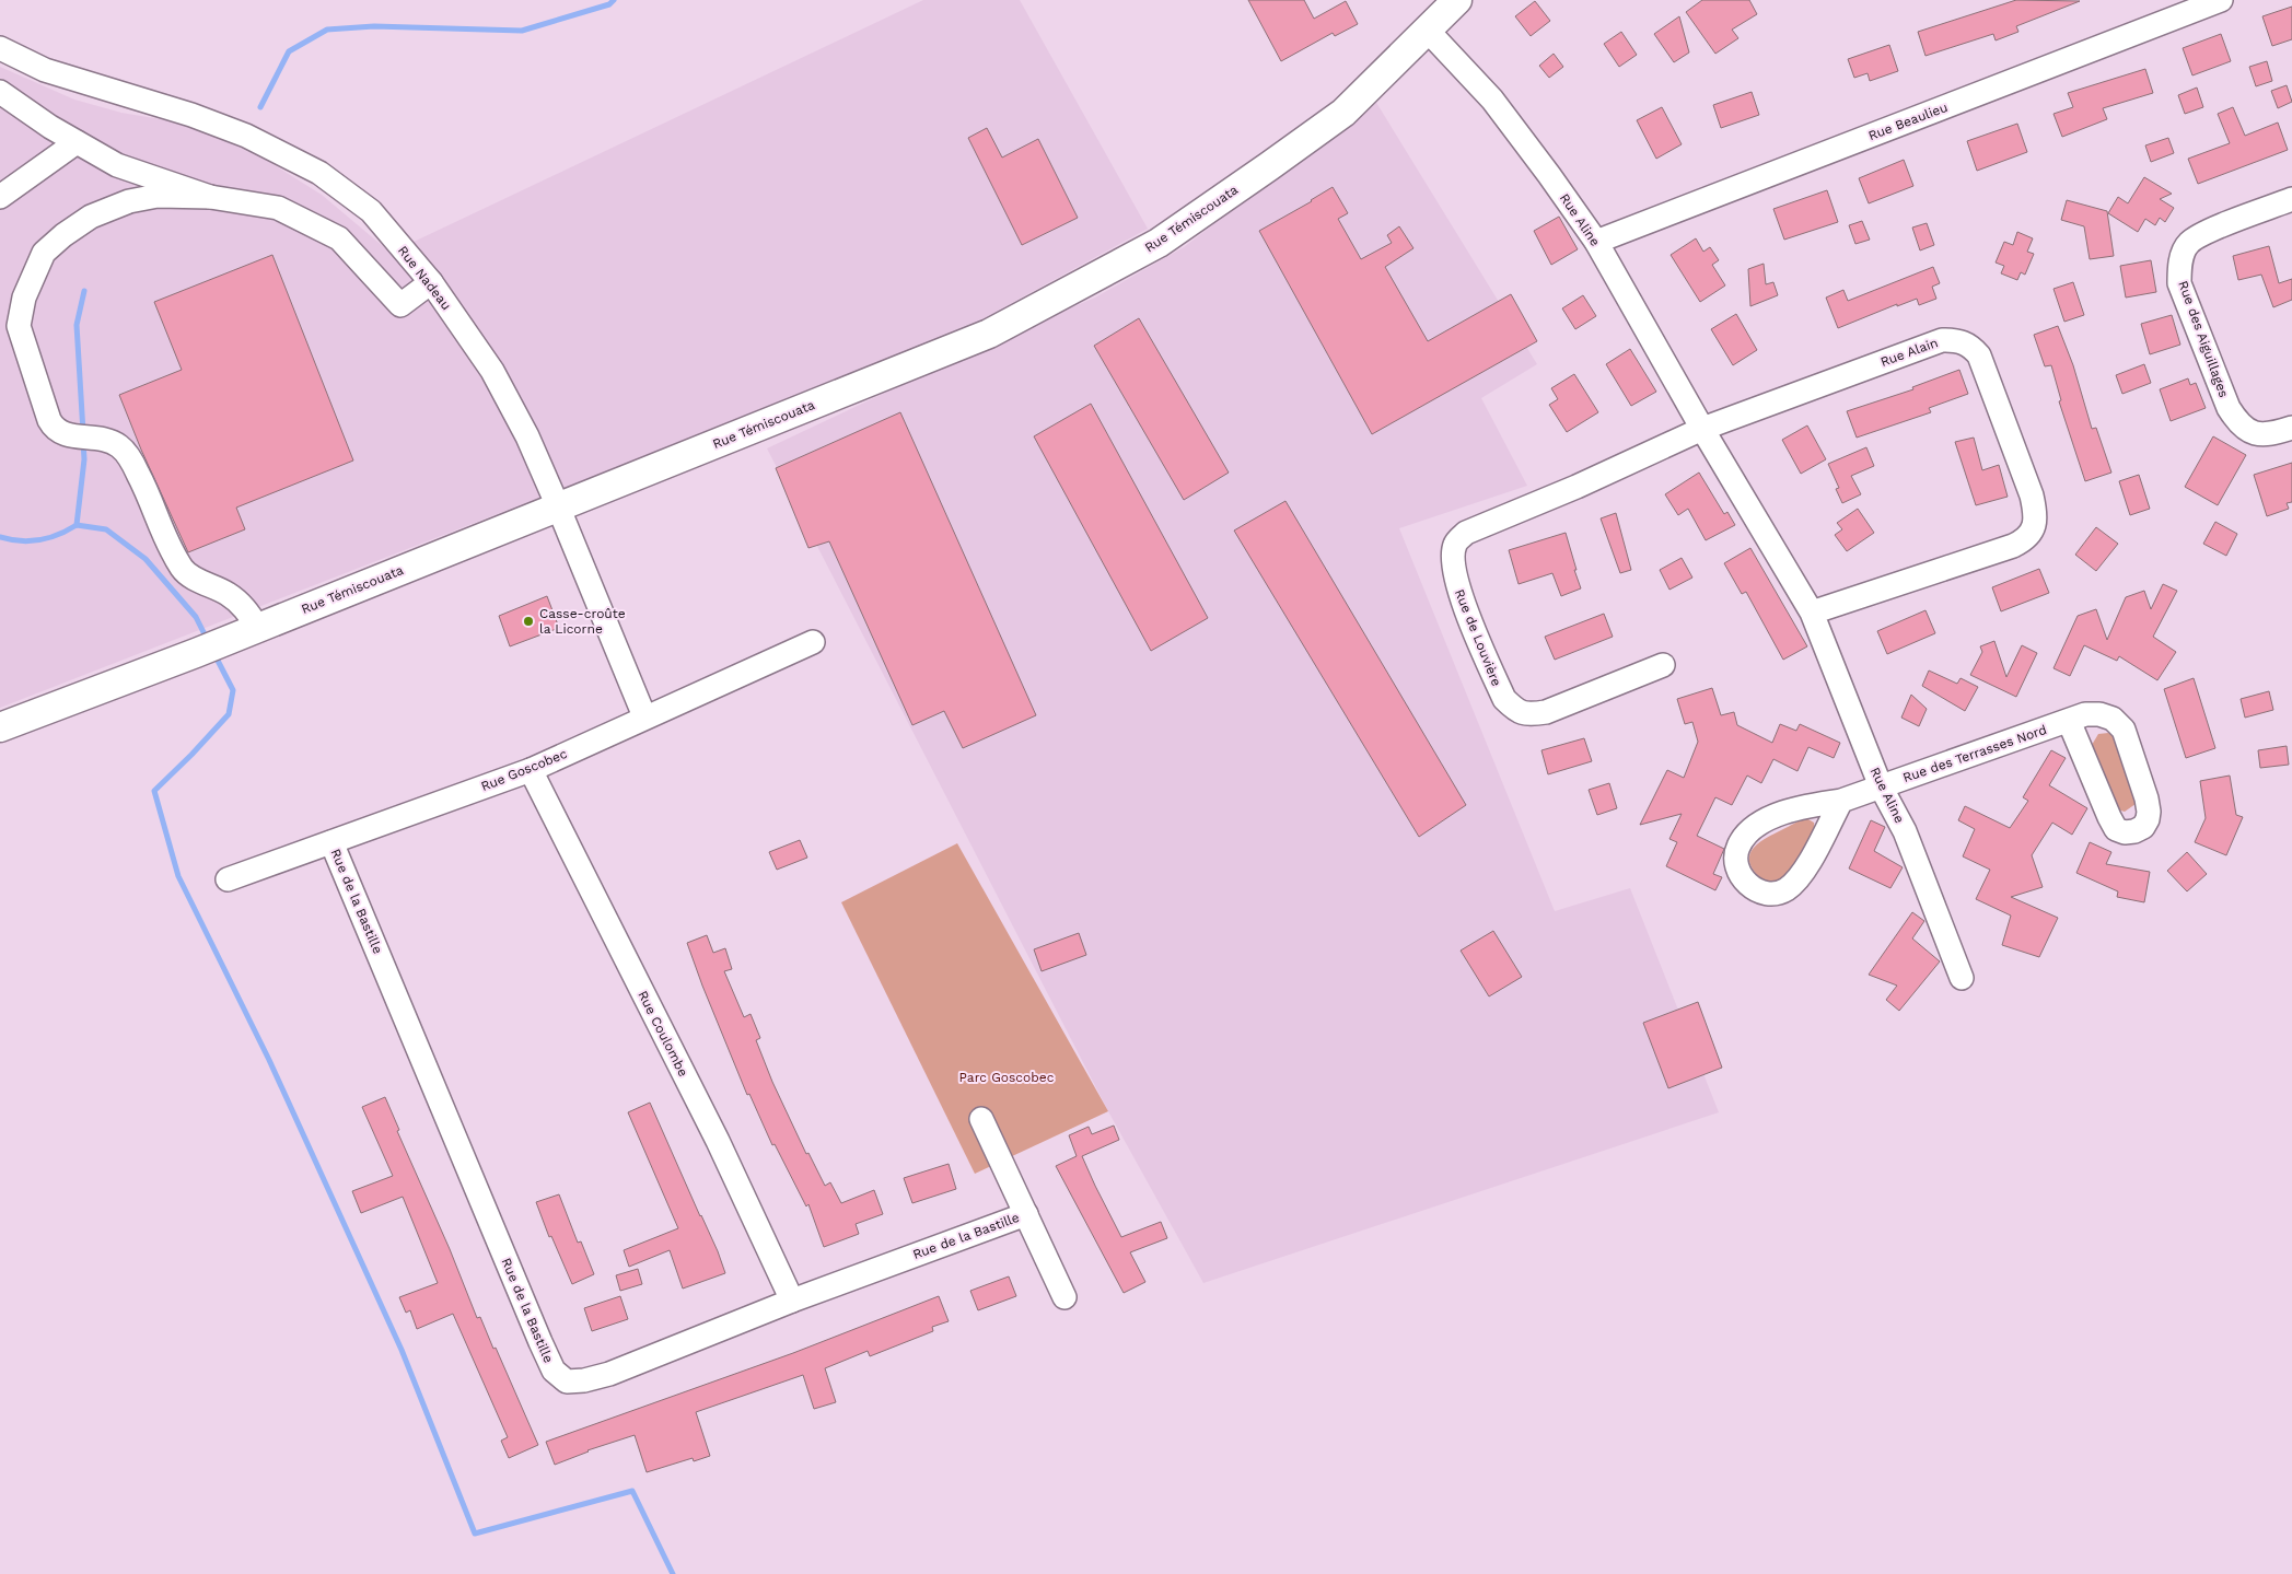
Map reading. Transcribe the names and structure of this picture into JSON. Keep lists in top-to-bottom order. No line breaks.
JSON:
{"streets":{"main road":["Rue Témiscouata"],"street":["Rue Beaulieu","Rue Aline","Rue Nadeau","Rue des Aiguillages","Rue Alain","Rue de Louvière","Rue des Terrasses Nord","Rue Goscobec","Rue de la Bastille","Rue Coulombe"]},"crossings":[["Rue Beaulieu","Rue Aline"],["Rue Témiscouata","Rue Aline"],["Rue Témiscouata","Rue Nadeau"],["Rue Aline","Rue Alain"],["Rue Aline","Rue de Louvière"],["Rue Aline","Rue des Terrasses Nord"],["Rue Nadeau","Rue Goscobec"],["Rue Alain","Rue de Louvière"],["Rue Goscobec","Rue de la Bastille"],["Rue Goscobec","Rue Coulombe"],["Rue de la Bastille","Rue Coulombe"]],"parks":["Parc Goscobec"],"places":["Casse-croûte la Licorne"]}
